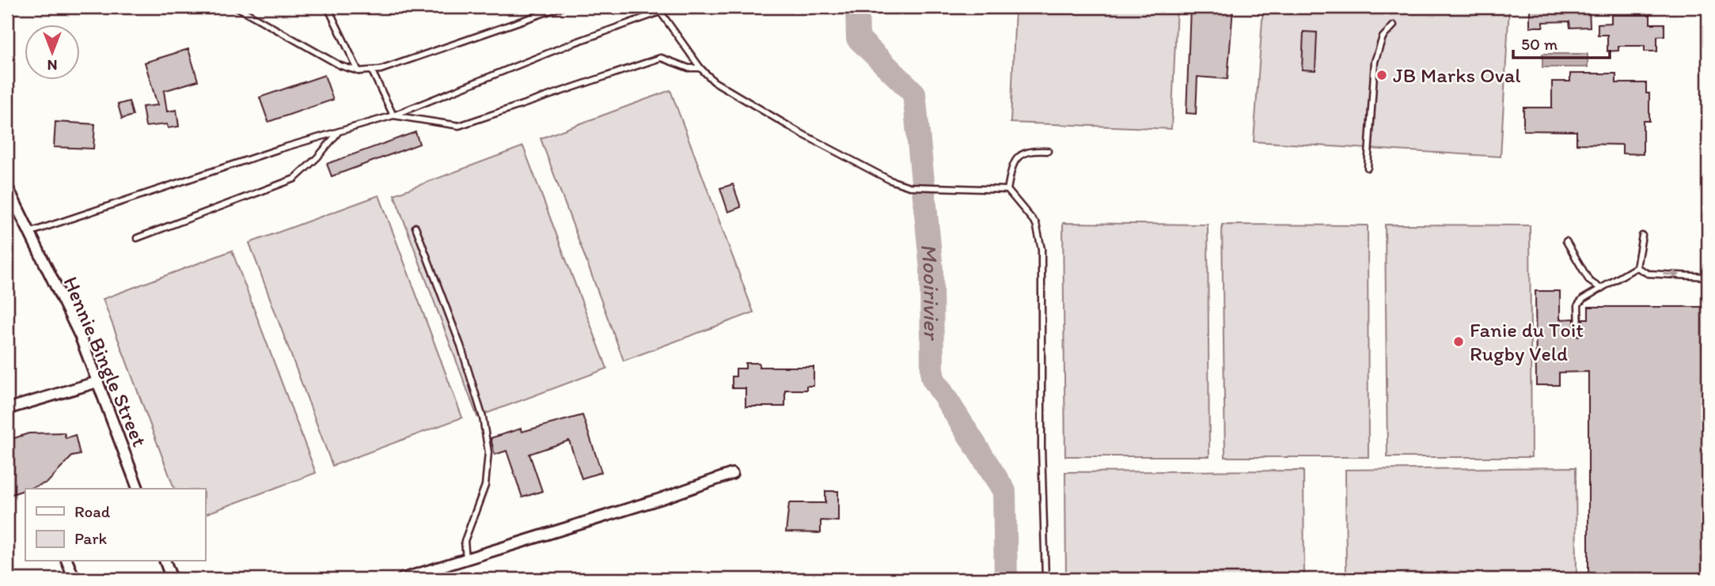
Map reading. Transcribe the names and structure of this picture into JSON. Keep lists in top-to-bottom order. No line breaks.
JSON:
{"streets":{"street":["Hennie Bingle Street"]},"water":["Mooirivier"],"places":["JB Marks Oval","Fanie du Toit Rugby Veld"],"legend":["Road","Park"],"scale_bar":"50 m","north":"bottom"}
